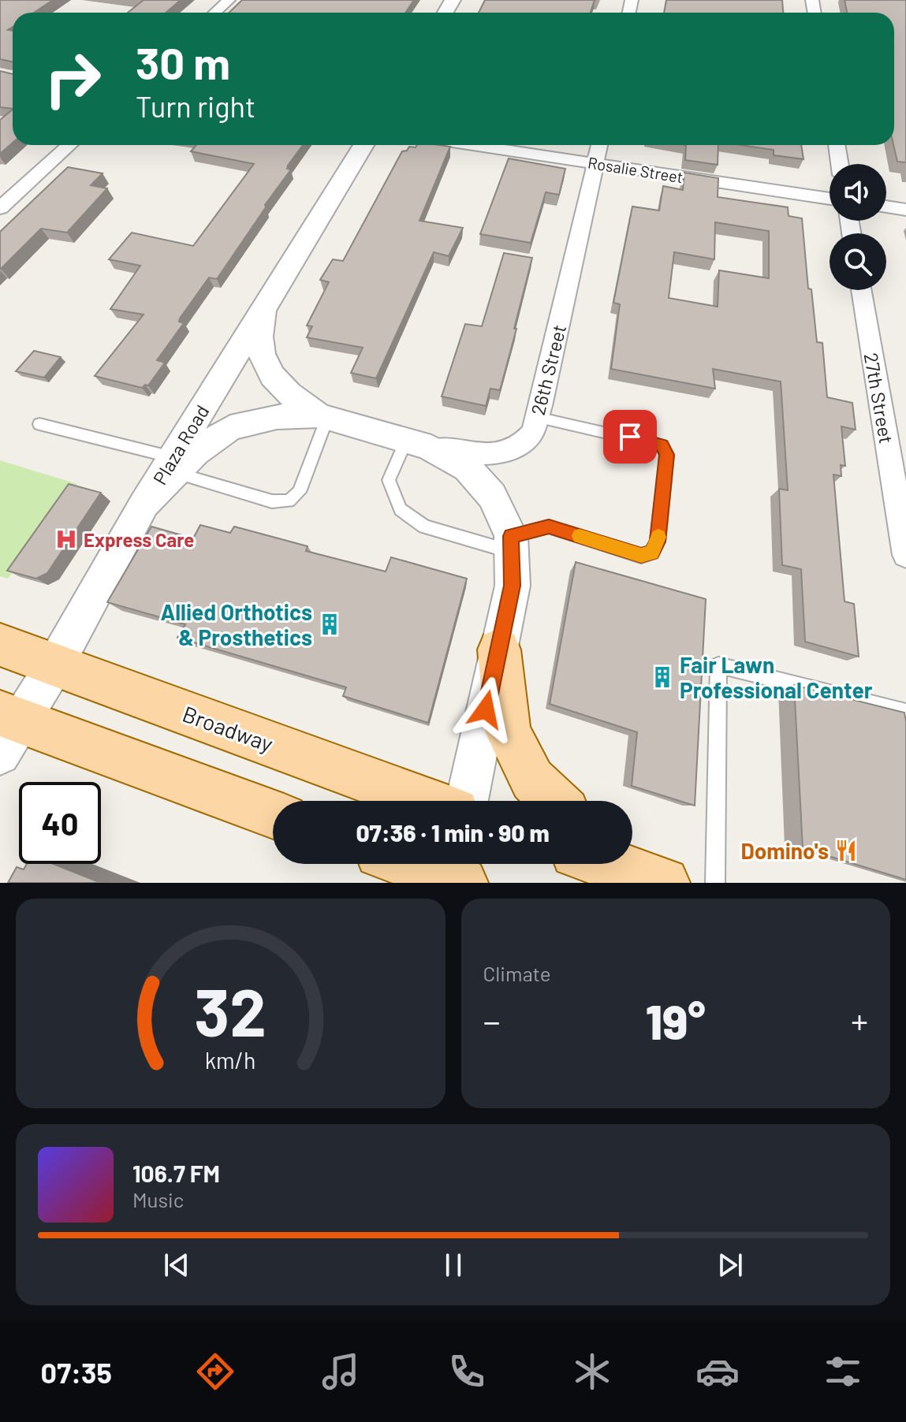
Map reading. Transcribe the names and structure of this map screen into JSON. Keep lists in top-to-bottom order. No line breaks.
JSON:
{"streets":{"main road":["Broadway"],"street":["Rosalie Street","26th Street","27th Street","Plaza Road"]},"crossings":[["Rosalie Street","26th Street"],["Plaza Road","Broadway"]],"places":{"hospital":["Express Care"],"building":["Allied Orthotics & Prosthetics","Fair Lawn Professional Center"],"restaurant":["Domino's"]},"page":{"turn":["30 m","Turn right"],"limit":"40","trip":"07:36 · 1 min · 90 m","tile":"Climate","heat":["−","19°","+"],"song":["106.7 FM","Music"],"tabs":"07:35","gauge":["32","km/h"]}}
